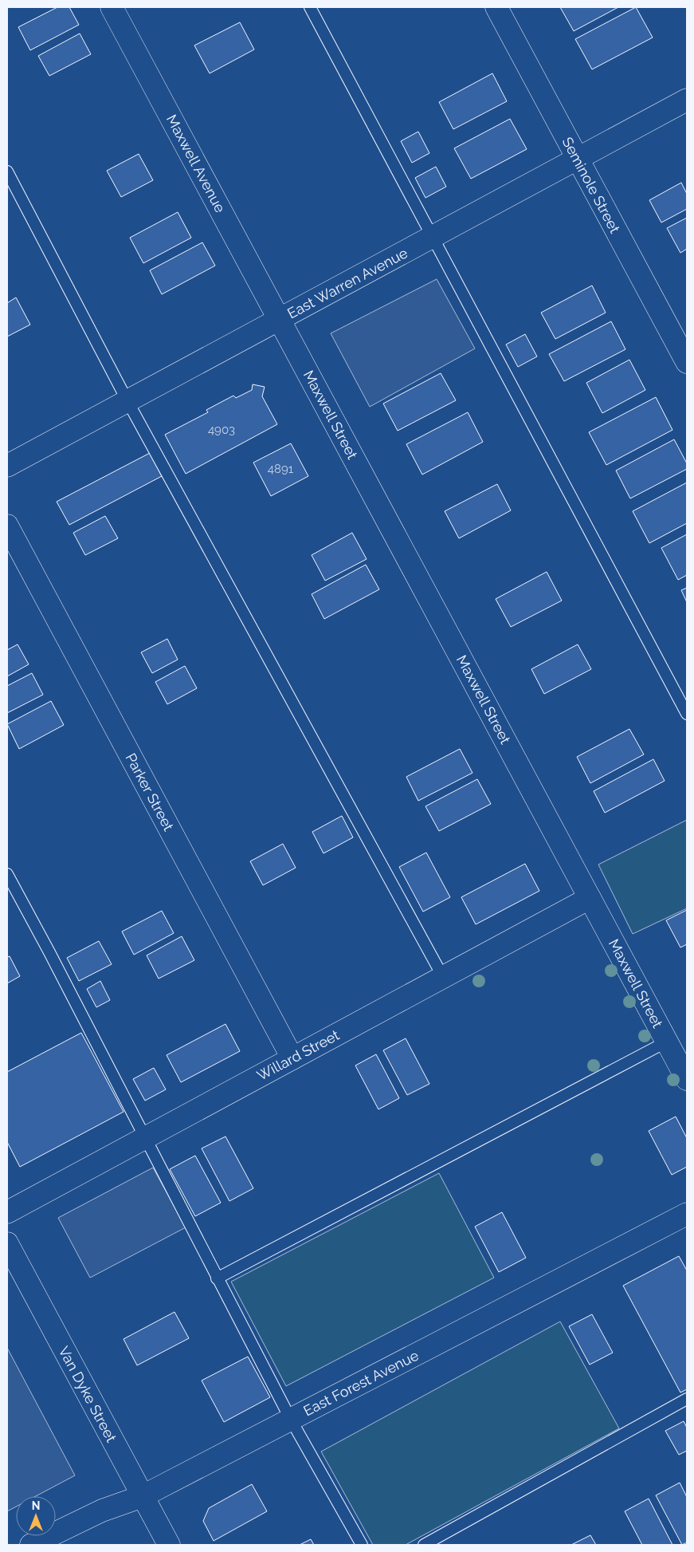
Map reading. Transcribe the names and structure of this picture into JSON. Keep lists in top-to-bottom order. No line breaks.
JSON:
{"streets":{"street":["Maxwell Avenue","Seminole Street","East Warren Avenue","Maxwell Street","Parker Street","Willard Street","East Forest Avenue","Van Dyke Street"]},"crossings":[["Maxwell Avenue","East Warren Avenue"],["Maxwell Avenue","Maxwell Street"],["Seminole Street","East Warren Avenue"],["East Warren Avenue","Maxwell Street"],["Maxwell Street","Willard Street"],["Parker Street","Willard Street"],["East Forest Avenue","Van Dyke Street"]],"house_numbers":["4903","4891"],"north":"top"}
